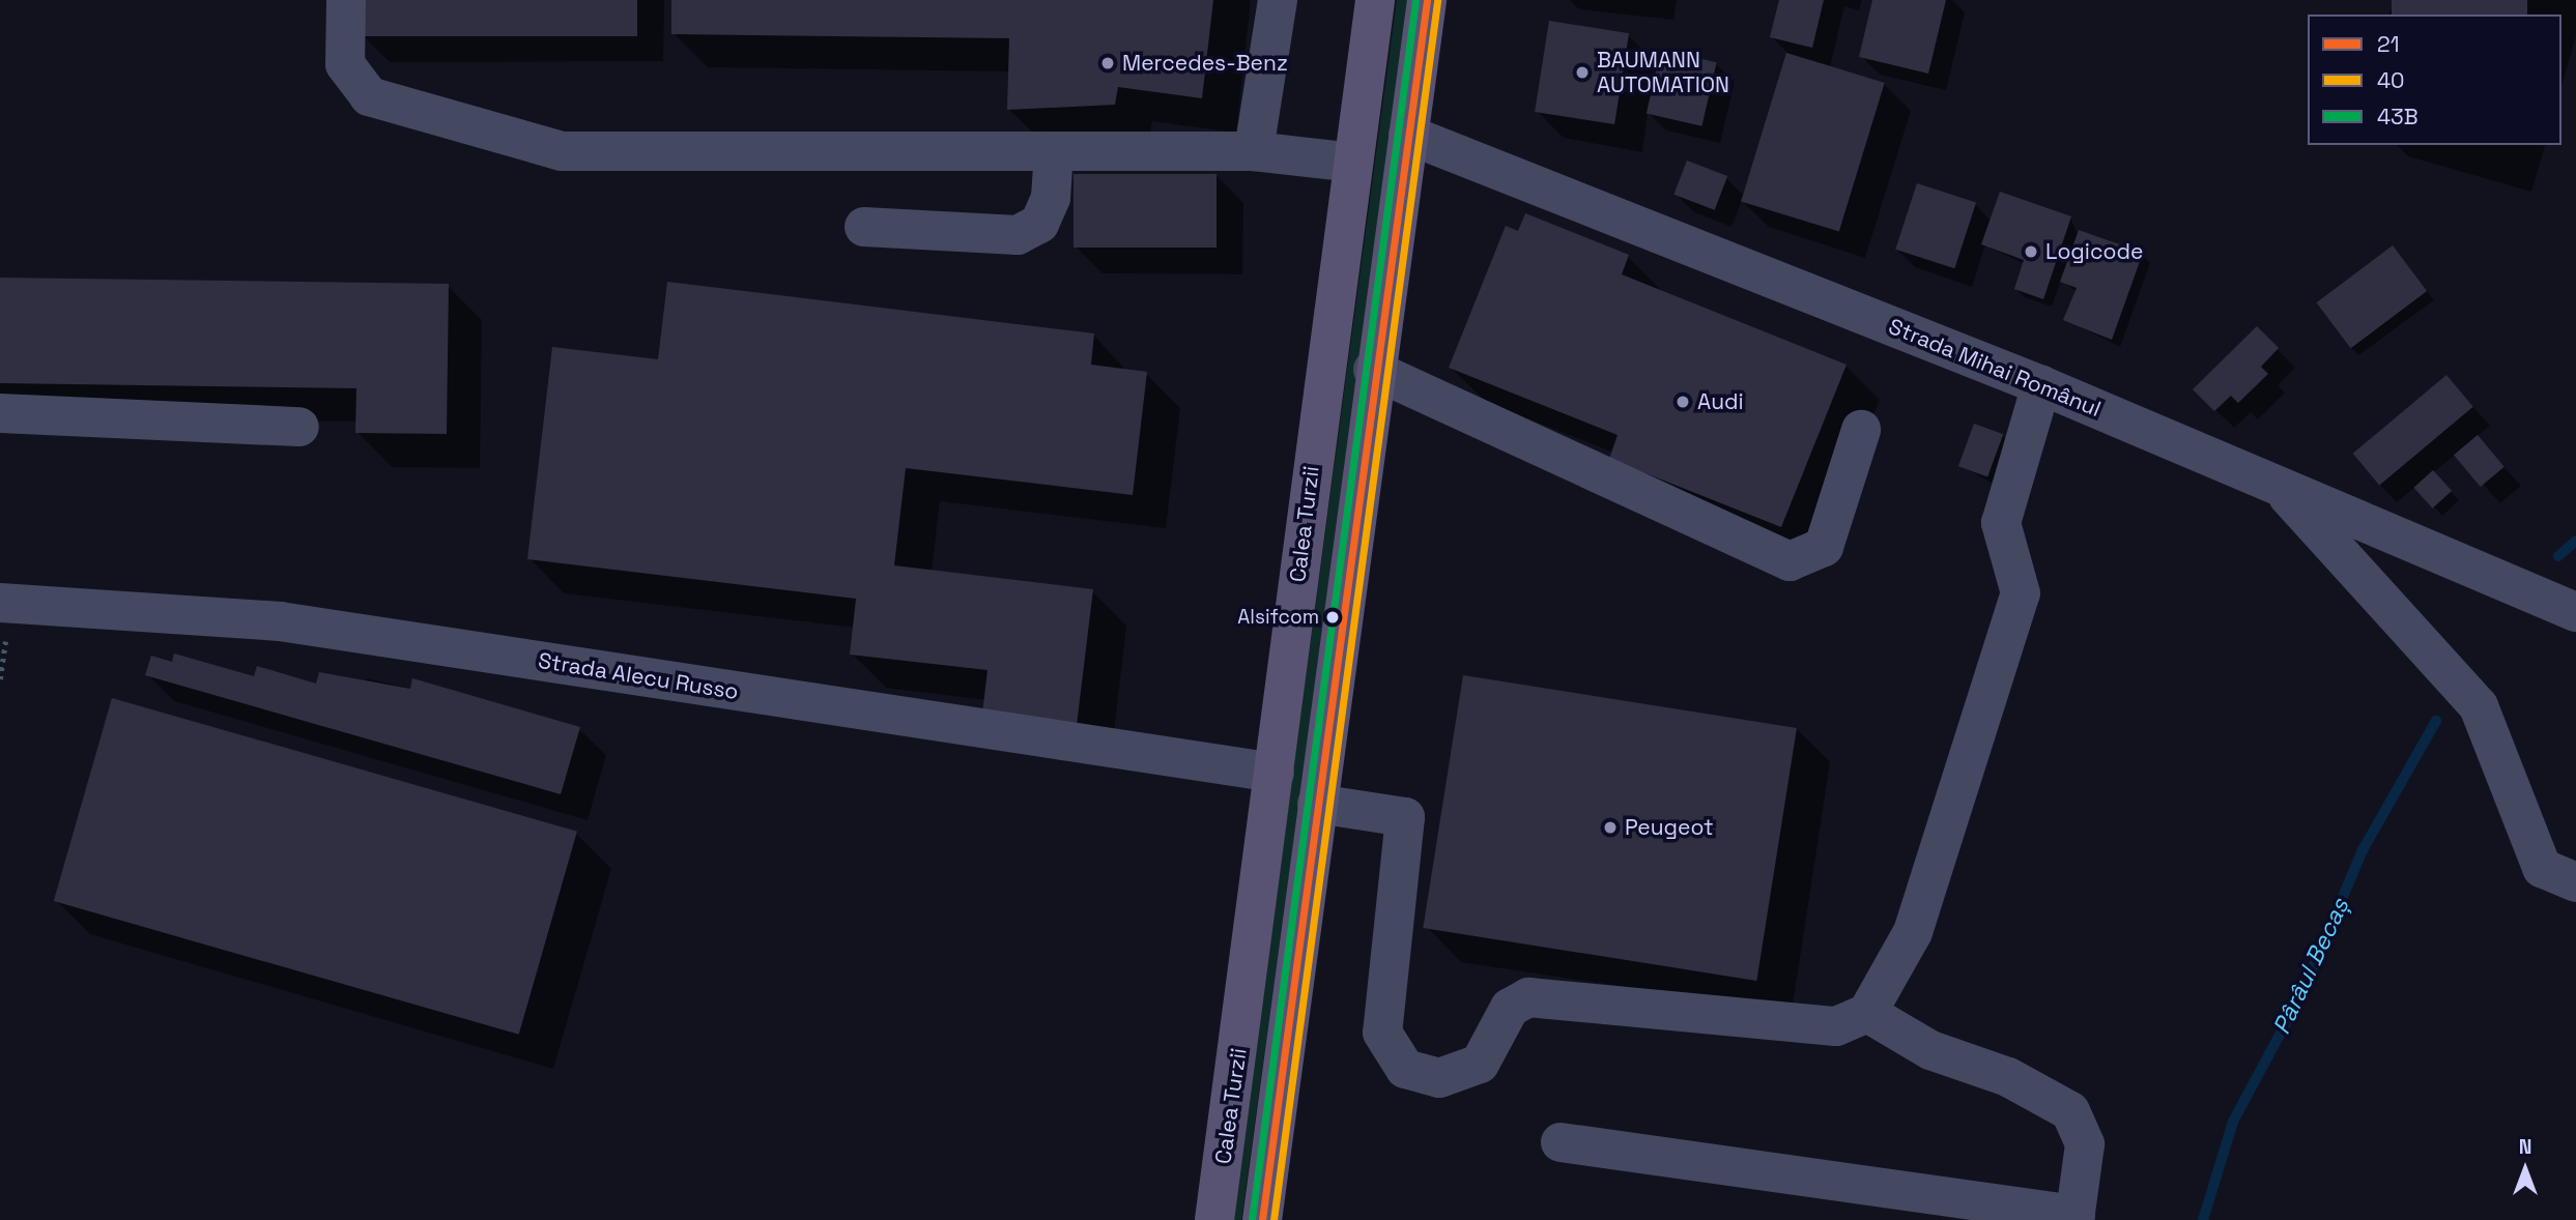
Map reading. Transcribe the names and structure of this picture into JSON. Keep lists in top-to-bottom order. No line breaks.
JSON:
{"streets":{"main road":["Calea Turzii"],"street":["Strada Mihai Românul","Strada Alecu Russo"]},"crossings":[["Strada Mihai Românul","Calea Turzii"],["Calea Turzii","Strada Alecu Russo"]],"water":["Pârâul Becaș"],"places":["Mercedes-Benz","BAUMANN AUTOMATION","Logicode","Audi","Alsifcom","Peugeot"],"lines":["transit line 21","transit line 43B","transit line 40"],"legend":["21","40","43B"],"north":"top"}
